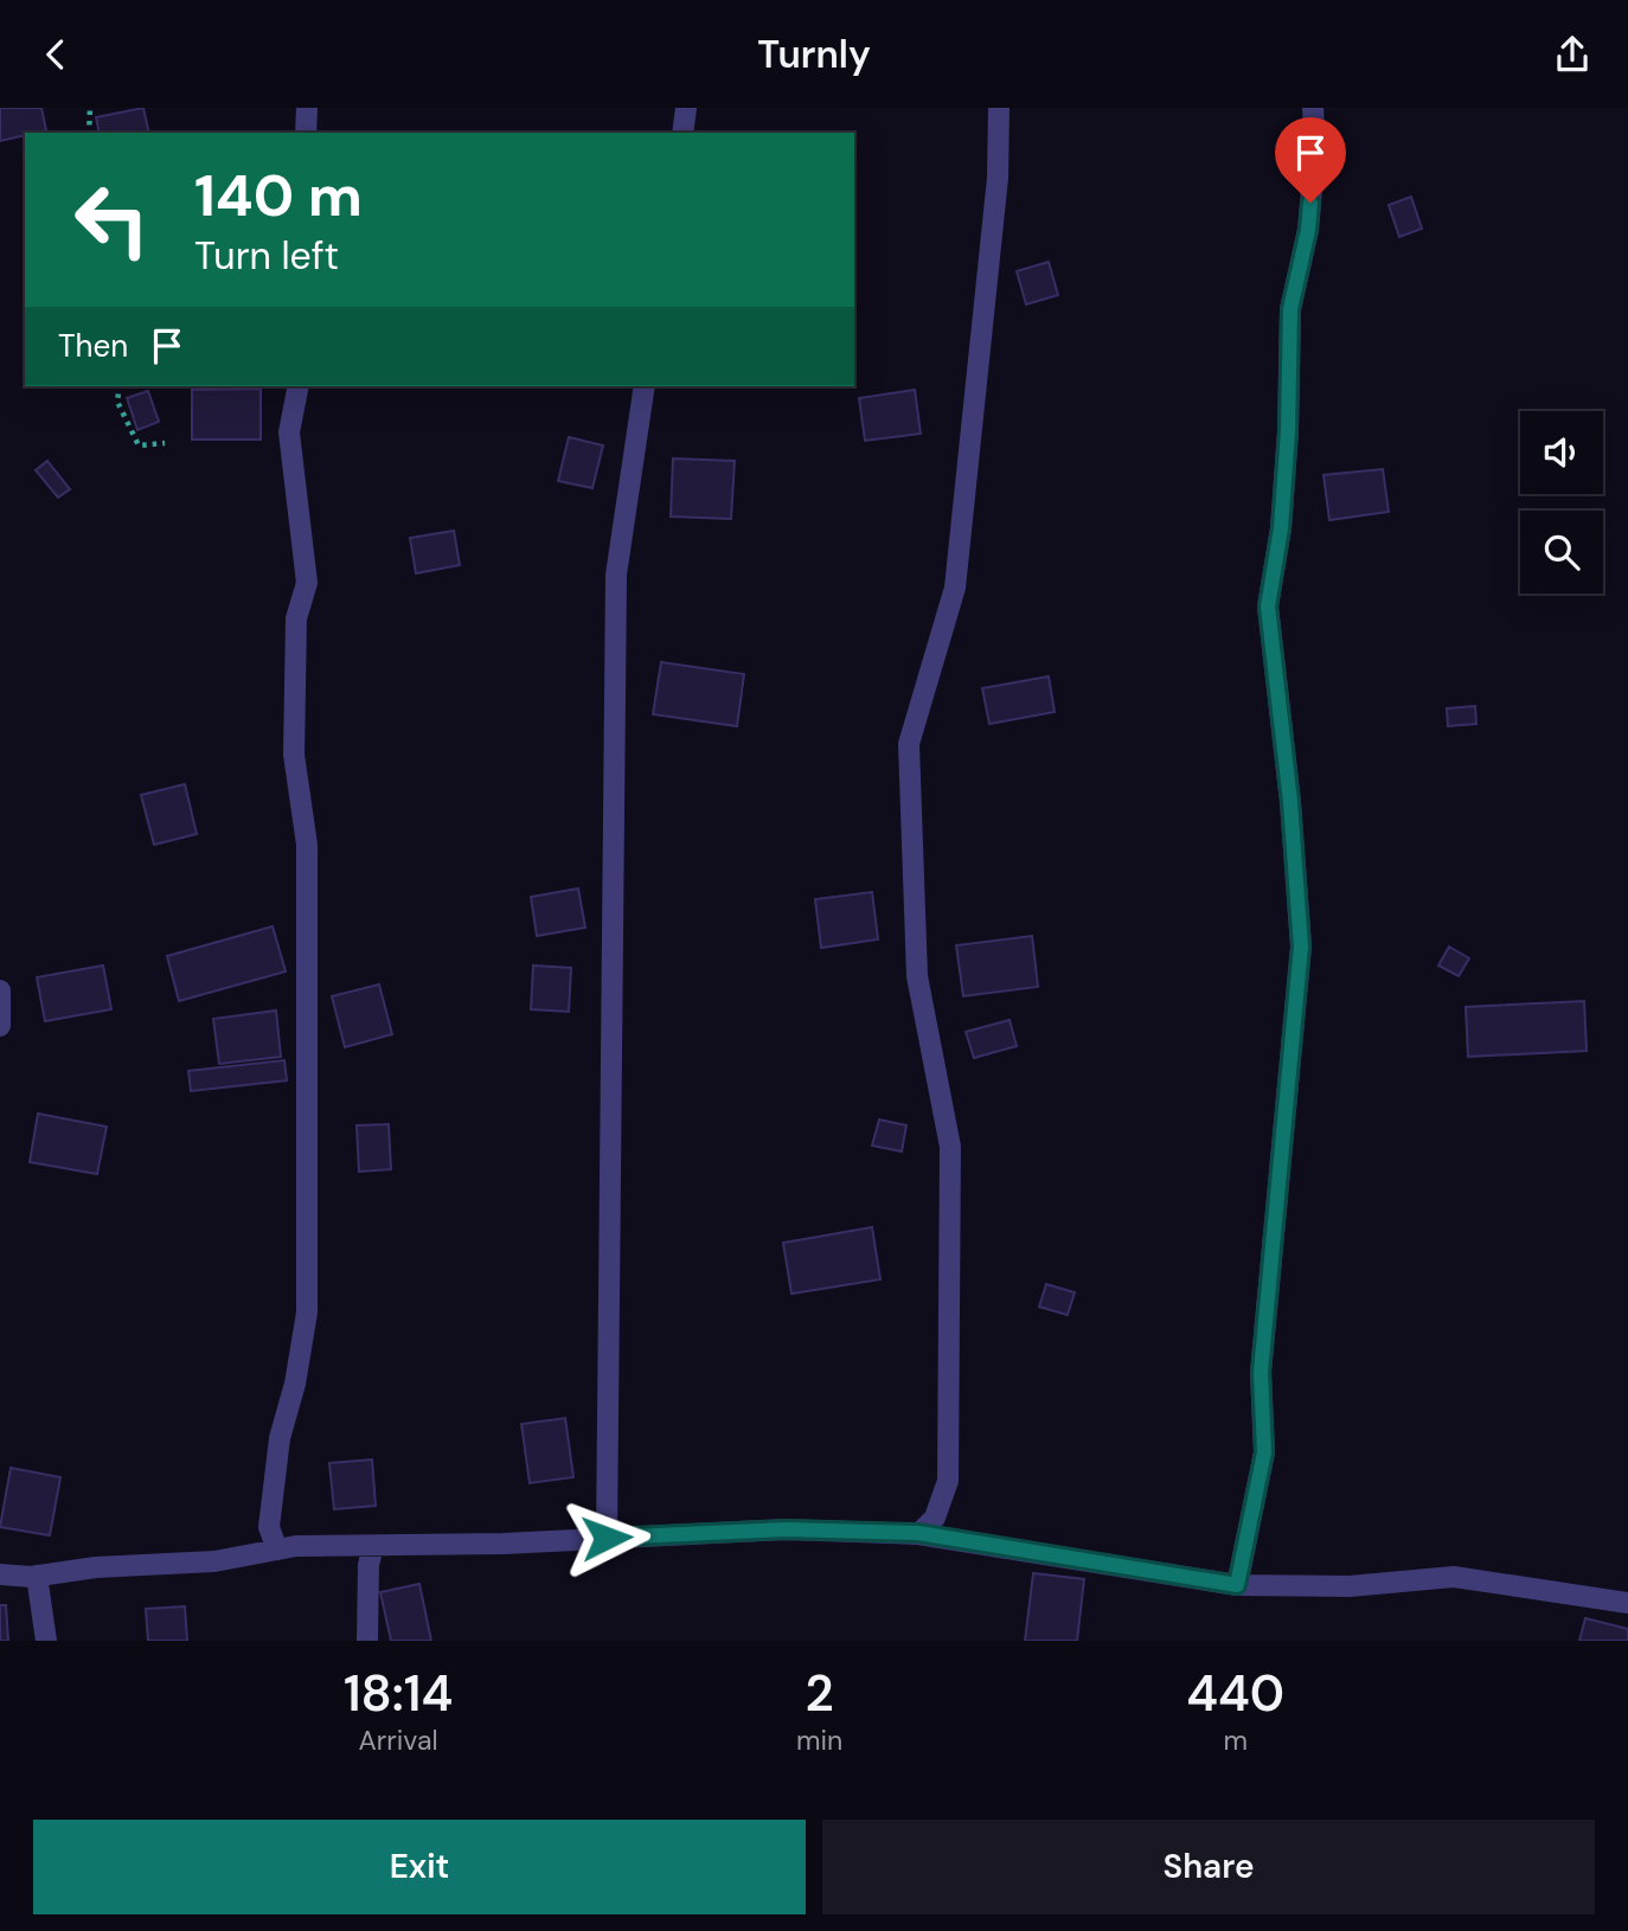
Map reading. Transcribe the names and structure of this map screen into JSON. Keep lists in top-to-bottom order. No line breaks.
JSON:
{"page":{"header":"Turnly","turn":["140 m","Turn left"],"then":"Then","eta":["18:14","Arrival","2","min","440","m"],"buttons":["Exit","Share"]}}
